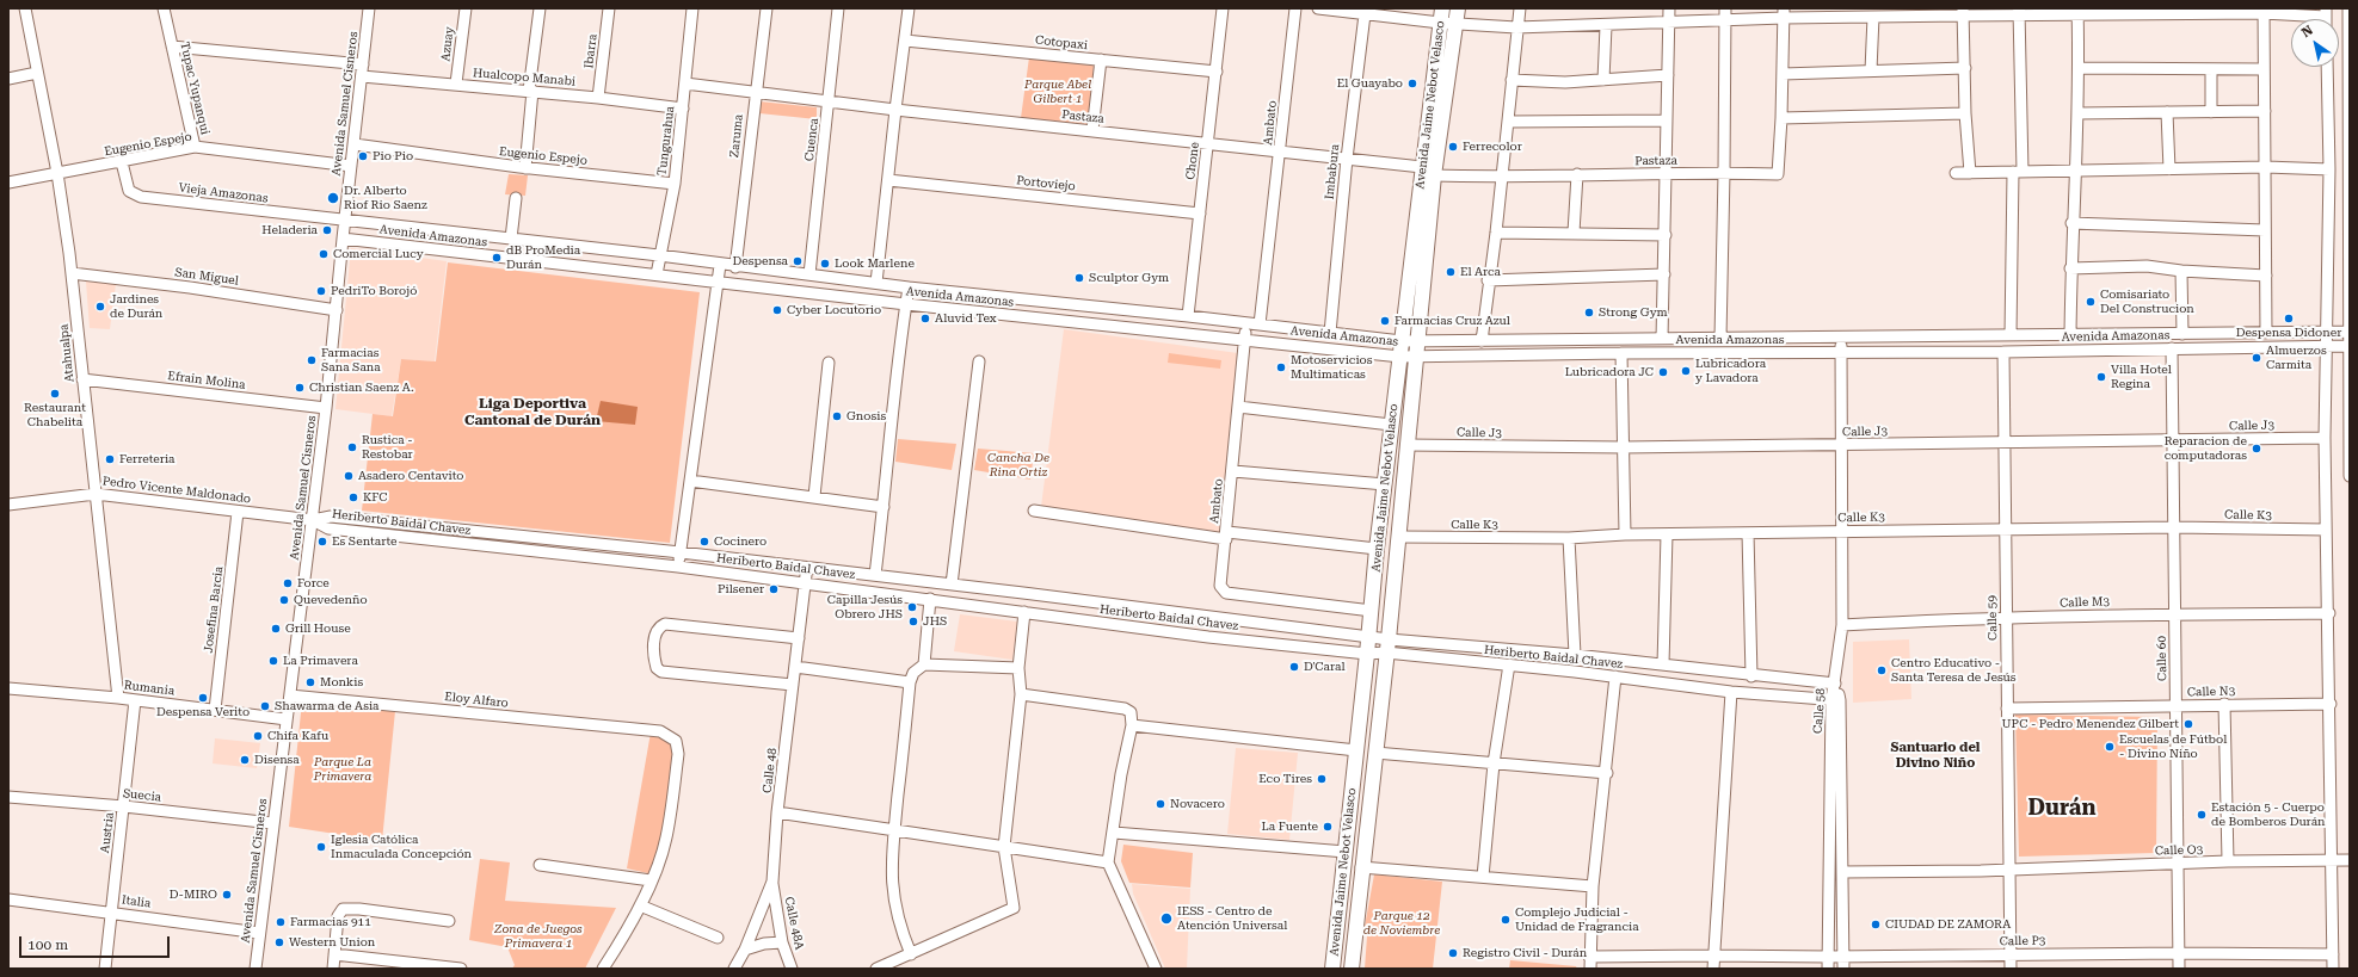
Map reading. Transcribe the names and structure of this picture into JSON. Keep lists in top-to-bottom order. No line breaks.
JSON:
{"streets":{"main road":["Avenida Jaime Nebot Velasco"],"street":["Cotopaxi","Azuay","Ibarra","Hualcopo Manabi","Tupac Yupanqui","Avenida Samuel Cisneros","Pastaza","Ambato","Zaruma","Cuenca","Tungurahua","Eugenio Espejo","Chone","Imbabura","Portoviejo","Vieja Amazonas","Avenida Amazonas","San Miguel","Atahualpa","Efrain Molina","Calle J3","Pedro Vicente Maldonado","Calle K3","Heriberto Baidal Chavez","Calle M3","Josefina Barcia","Calle 59","Calle 60","Rumania","Calle N3","Eloy Alfaro","Calle 58","Calle 48","Suecia","Austria","Calle O3","Italia","Calle 48A","Calle P3"]},"crossings":[["Cotopaxi","Chone"],["Azuay","Hualcopo Manabi"],["Ibarra","Hualcopo Manabi"],["Hualcopo Manabi","Avenida Samuel Cisneros"],["Hualcopo Manabi","Tungurahua"],["Tupac Yupanqui","Eugenio Espejo"],["Avenida Samuel Cisneros","Eugenio Espejo"],["Avenida Samuel Cisneros","Vieja Amazonas"],["Avenida Samuel Cisneros","Avenida Amazonas"],["Avenida Samuel Cisneros","San Miguel"],["Avenida Samuel Cisneros","Efrain Molina"],["Avenida Samuel Cisneros","Pedro Vicente Maldonado"],["Avenida Samuel Cisneros","Heriberto Baidal Chavez"],["Avenida Samuel Cisneros","Rumania"],["Avenida Samuel Cisneros","Eloy Alfaro"],["Avenida Samuel Cisneros","Suecia"],["Avenida Samuel Cisneros","Italia"],["Avenida Jaime Nebot Velasco","Pastaza"],["Avenida Jaime Nebot Velasco","Ambato"],["Avenida Jaime Nebot Velasco","Avenida Amazonas"],["Avenida Jaime Nebot Velasco","Calle J3"],["Avenida Jaime Nebot Velasco","Calle K3"],["Avenida Jaime Nebot Velasco","Heriberto Baidal Chavez"],["Pastaza","Ambato"],["Pastaza","Zaruma"],["Pastaza","Cuenca"],["Pastaza","Tungurahua"],["Pastaza","Chone"],["Pastaza","Imbabura"],["Ambato","Avenida Amazonas"],["Zaruma","Avenida Amazonas"],["Cuenca","Avenida Amazonas"],["Tungurahua","Eugenio Espejo"],["Tungurahua","Avenida Amazonas"],["Eugenio Espejo","Vieja Amazonas"],["Eugenio Espejo","Atahualpa"],["Chone","Portoviejo"],["Chone","Avenida Amazonas"],["Imbabura","Avenida Amazonas"],["Vieja Amazonas","Avenida Amazonas"],["Avenida Amazonas","Calle 59"],["Avenida Amazonas","Calle 60"],["San Miguel","Atahualpa"],["Atahualpa","Efrain Molina"],["Atahualpa","Pedro Vicente Maldonado"],["Atahualpa","Rumania"],["Calle J3","Calle 59"],["Calle J3","Calle 60"],["Pedro Vicente Maldonado","Heriberto Baidal Chavez"],["Pedro Vicente Maldonado","Josefina Barcia"],["Calle K3","Calle 59"],["Calle K3","Calle 60"],["Heriberto Baidal Chavez","Calle 58"],["Heriberto Baidal Chavez","Calle 48"],["Calle M3","Calle 59"],["Calle M3","Calle 60"],["Josefina Barcia","Rumania"],["Calle 59","Calle N3"],["Calle 59","Calle O3"],["Calle 59","Calle P3"],["Calle 60","Calle N3"],["Calle 60","Calle O3"],["Calle 60","Calle P3"],["Rumania","Austria"],["Calle 58","Calle O3"],["Calle 58","Calle P3"],["Calle 48","Calle 48A"],["Suecia","Austria"],["Austria","Italia"]],"districts":["Liga Deportiva Cantonal de Durán","Santuario del Divino Niño","Durán"],"parks":["Parque Abel Gilbert 1","Cancha De Rina Ortiz","Parque La Primavera","Parque 12 de Noviembre","Zona de Juegos Primavera 1"],"places":["El Guayabo","Ferrecolor","Pio Pio","Dr. Alberto Riof Rio Saenz","Heladeria","Comercial Lucy","dB ProMedia Durán","Despensa","Look Marlene","El Arca","Sculptor Gym","PedriTo Borojó","Comisariato Del Construcion","Jardines de Durán","Cyber Locutorio","Strong Gym","Aluvid Tex","Despensa Didoner","Farmacias Cruz Azul","Almuerzos Carmita","Farmacias Sana Sana","Motoservicios Multimaticas","Lubricadora y Lavadora","Lubricadora JC","Villa Hotel Regina","Christian Saenz A.","Restaurant Chabelita","Gnosis","Rustica - Restobar","Reparacion de computadoras","Ferreteria","Asadero Centavito","KFC","Es Sentarte","Cocinero","Force","Pilsener","Quevedenño","Capilla Jesús Obrero JHS","JHS","Grill House","La Primavera","D'Caral","Centro Educativo - Santa Teresa de Jesús","Monkis","Despensa Verito","Shawarma de Asia","UPC - Pedro Menendez Gilbert","Chifa Kafu","Escuelas de Fútbol - Divino Niño","Disensa","Eco Tires","Novacero","Estación 5 - Cuerpo de Bomberos Durán","La Fuente","Iglesia Católica Inmaculada Concepción","D-MIRO","IESS - Centro de Atención Universal","Complejo Judicial - Unidad de Fragrancia","Farmacias 911","CIUDAD DE ZAMORA","Western Union","Registro Civil - Durán"],"scale_bar":"100 m","north":"top left"}
